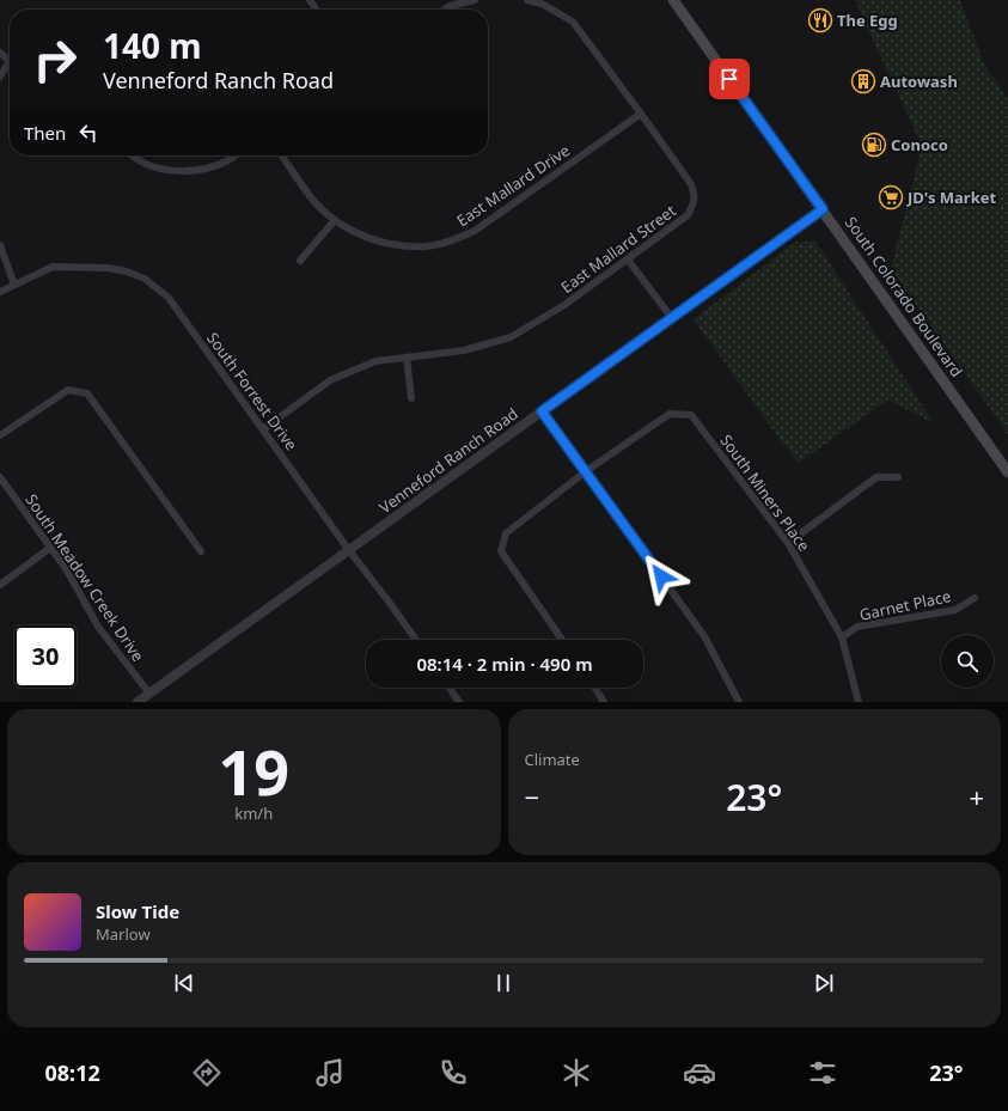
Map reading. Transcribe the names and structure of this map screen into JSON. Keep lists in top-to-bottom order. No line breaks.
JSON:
{"streets":{"main road":["South Colorado Boulevard"],"street":["East Mallard Drive","East Mallard Street","South Forrest Drive","Venneford Ranch Road","South Miners Place","South Meadow Creek Drive","Garnet Place"]},"crossings":[["East Mallard Drive","East Mallard Street"],["East Mallard Street","South Forrest Drive"],["South Colorado Boulevard","Venneford Ranch Road"],["South Forrest Drive","Venneford Ranch Road"],["Venneford Ranch Road","South Meadow Creek Drive"],["South Miners Place","Garnet Place"]],"places":{"restaurant":["The Egg"],"building":["Autowash"],"fuel station":["Conoco"],"supermarket":["JD's Market"]},"page":{"turn":["140 m","Venneford Ranch Road"],"then":"Then","limit":"30","trip":"08:14 · 2 min · 490 m","tile":[["19","km/h"],"Climate"],"heat":["−","23°","+"],"song":["Slow Tide","Marlow"],"tabs":["08:12","23°"]}}
